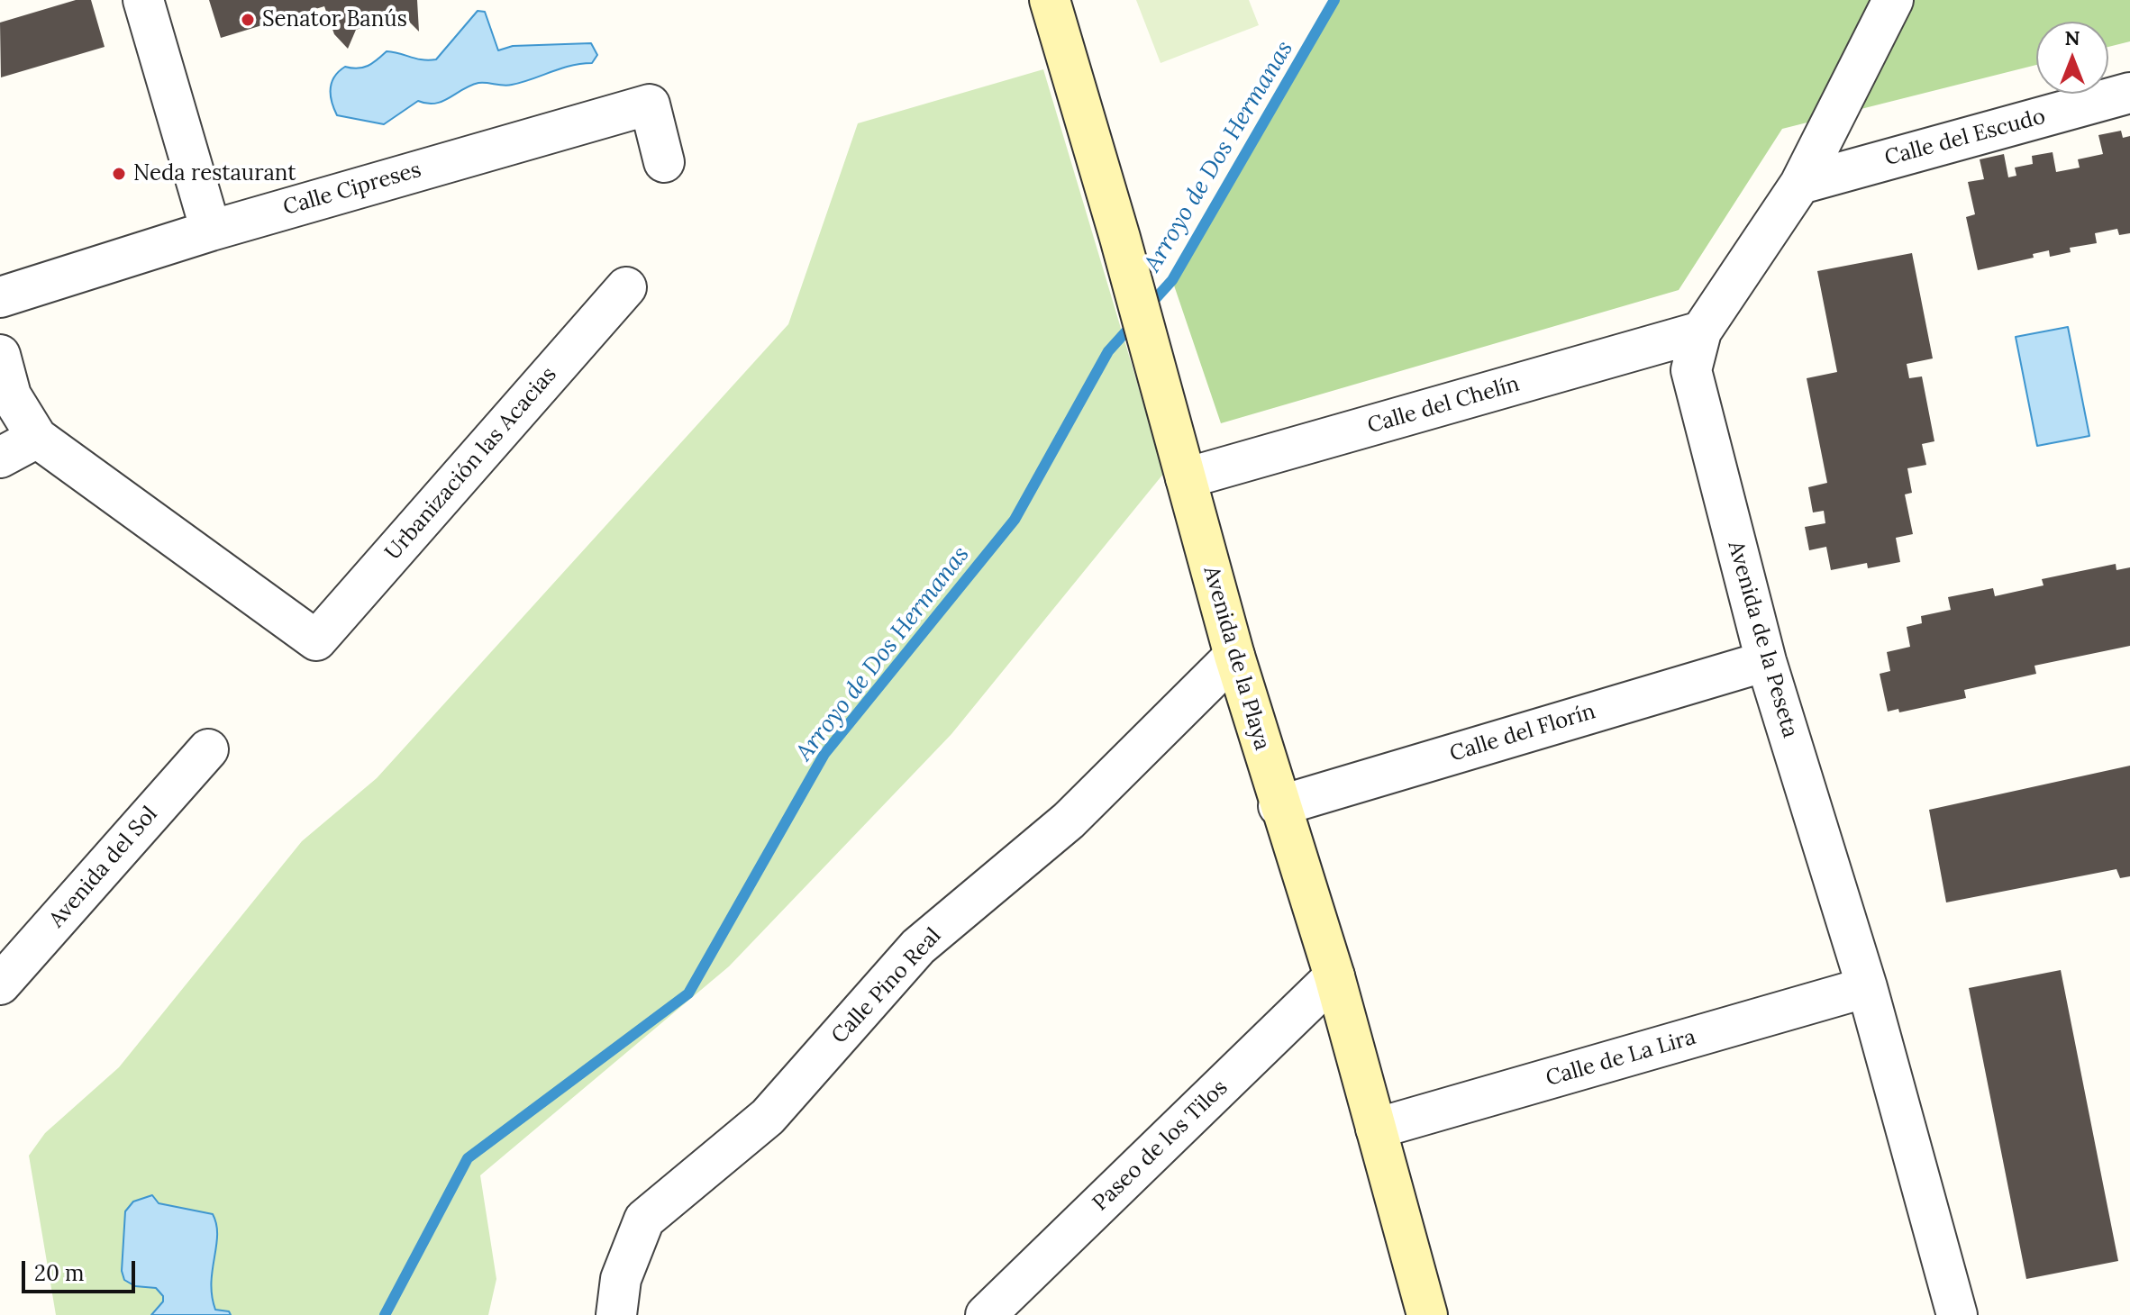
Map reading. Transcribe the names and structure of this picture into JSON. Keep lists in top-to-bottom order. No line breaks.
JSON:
{"streets":{"street":["Calle del Escudo","Calle Cipreses","Calle del Chelín","Urbanización las Acacias","Avenida de la Peseta","Avenida de la Playa","Calle del Florín","Avenida del Sol","Calle Pino Real","Calle de La Lira","Paseo de los Tilos"]},"crossings":[["Calle del Escudo","Avenida de la Peseta"],["Calle del Chelín","Avenida de la Peseta"],["Calle del Chelín","Avenida de la Playa"],["Avenida de la Peseta","Calle del Florín"],["Avenida de la Peseta","Calle de La Lira"],["Avenida de la Playa","Calle del Florín"],["Avenida de la Playa","Calle Pino Real"],["Avenida de la Playa","Calle de La Lira"],["Avenida de la Playa","Paseo de los Tilos"]],"water":["Arroyo de Dos Hermanas"],"places":["Senator Banús","Neda restaurant"],"scale_bar":"20 m","north":"top"}
